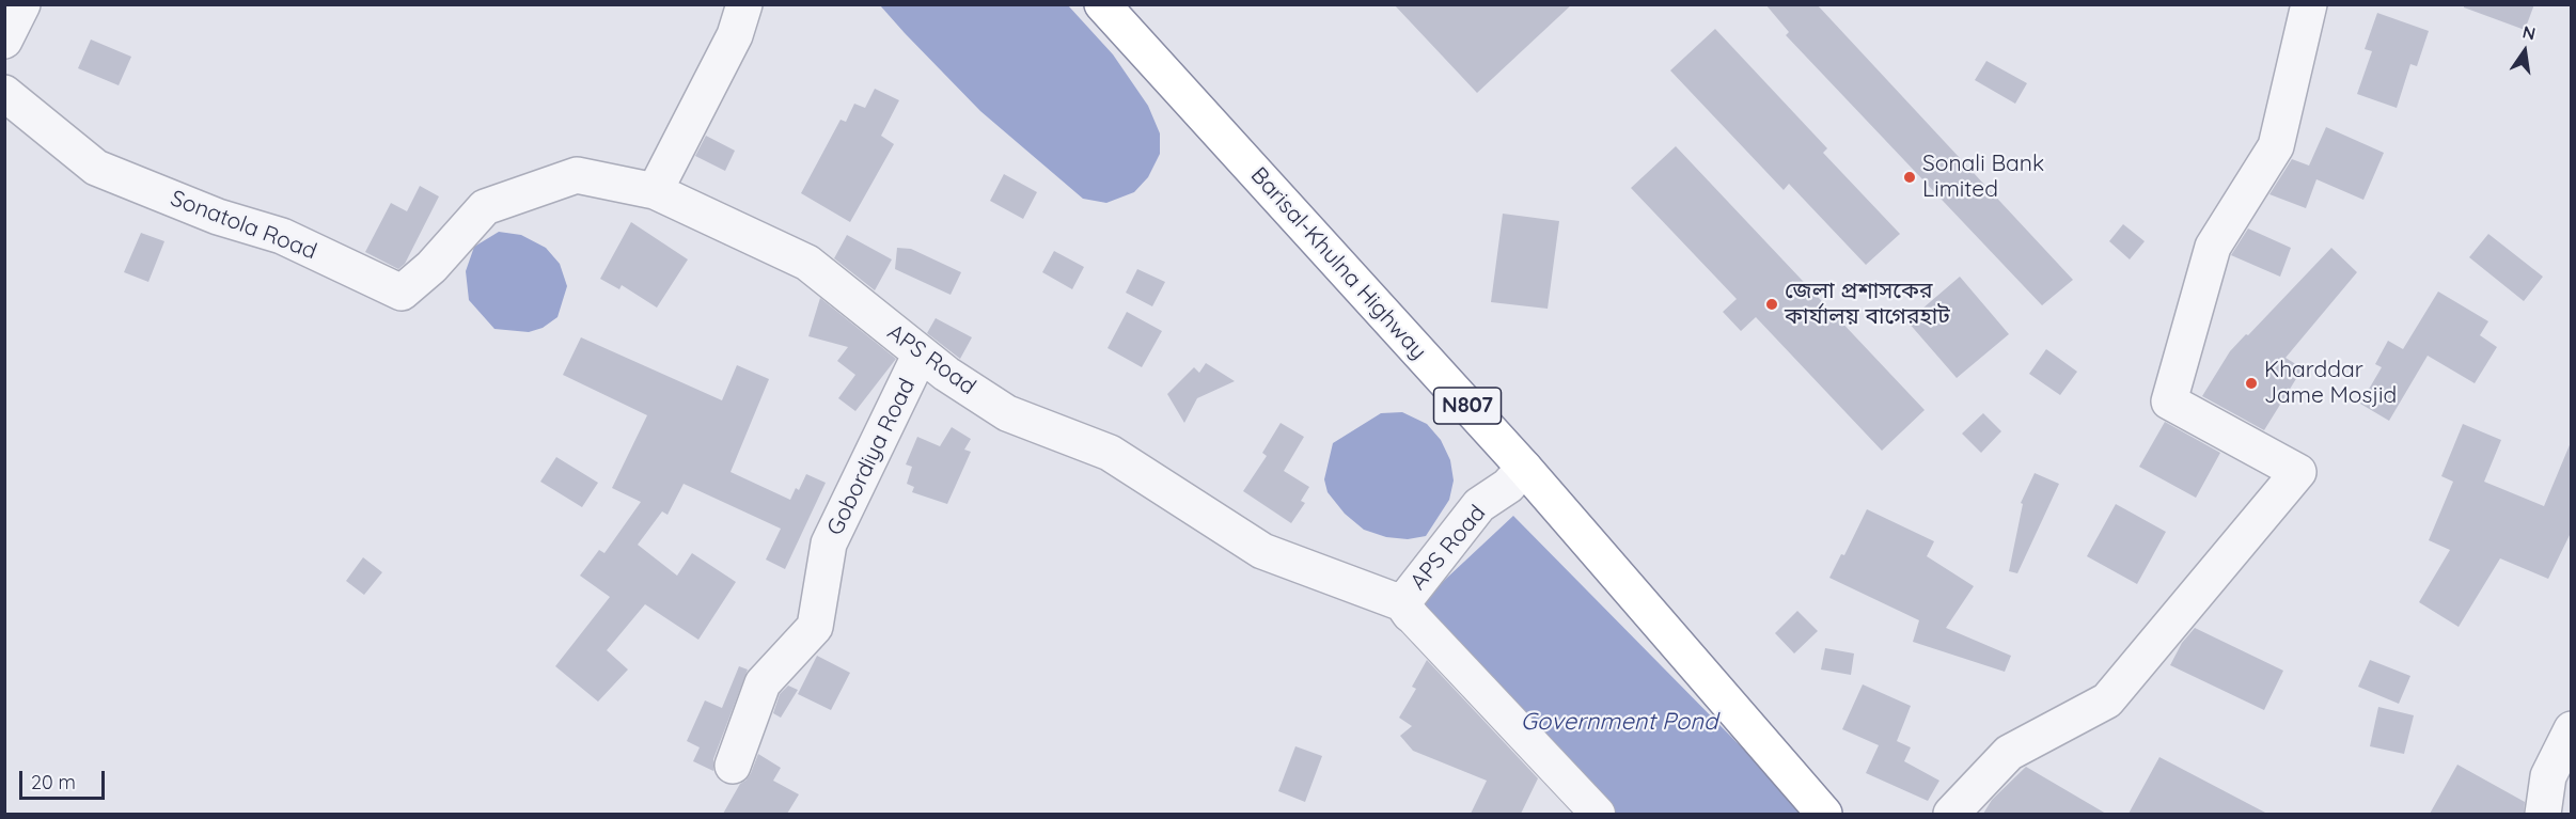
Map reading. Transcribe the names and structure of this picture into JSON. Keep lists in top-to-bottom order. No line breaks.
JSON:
{"streets":{"highway":["Barisal-Khulna Highway","N807"],"street":["Sonatola Road","APS Road","Gobordiya Road"]},"crossings":[["Sonatola Road","APS Road"],["Barisal-Khulna Highway","APS Road"],["APS Road","Gobordiya Road"]],"water":["Government Pond"],"places":["Sonali Bank Limited","জেলা প্রশাসকের কার্যালয় বাগেরহাট","Kharddar Jame Mosjid"],"scale_bar":"20 m","north":"top"}
